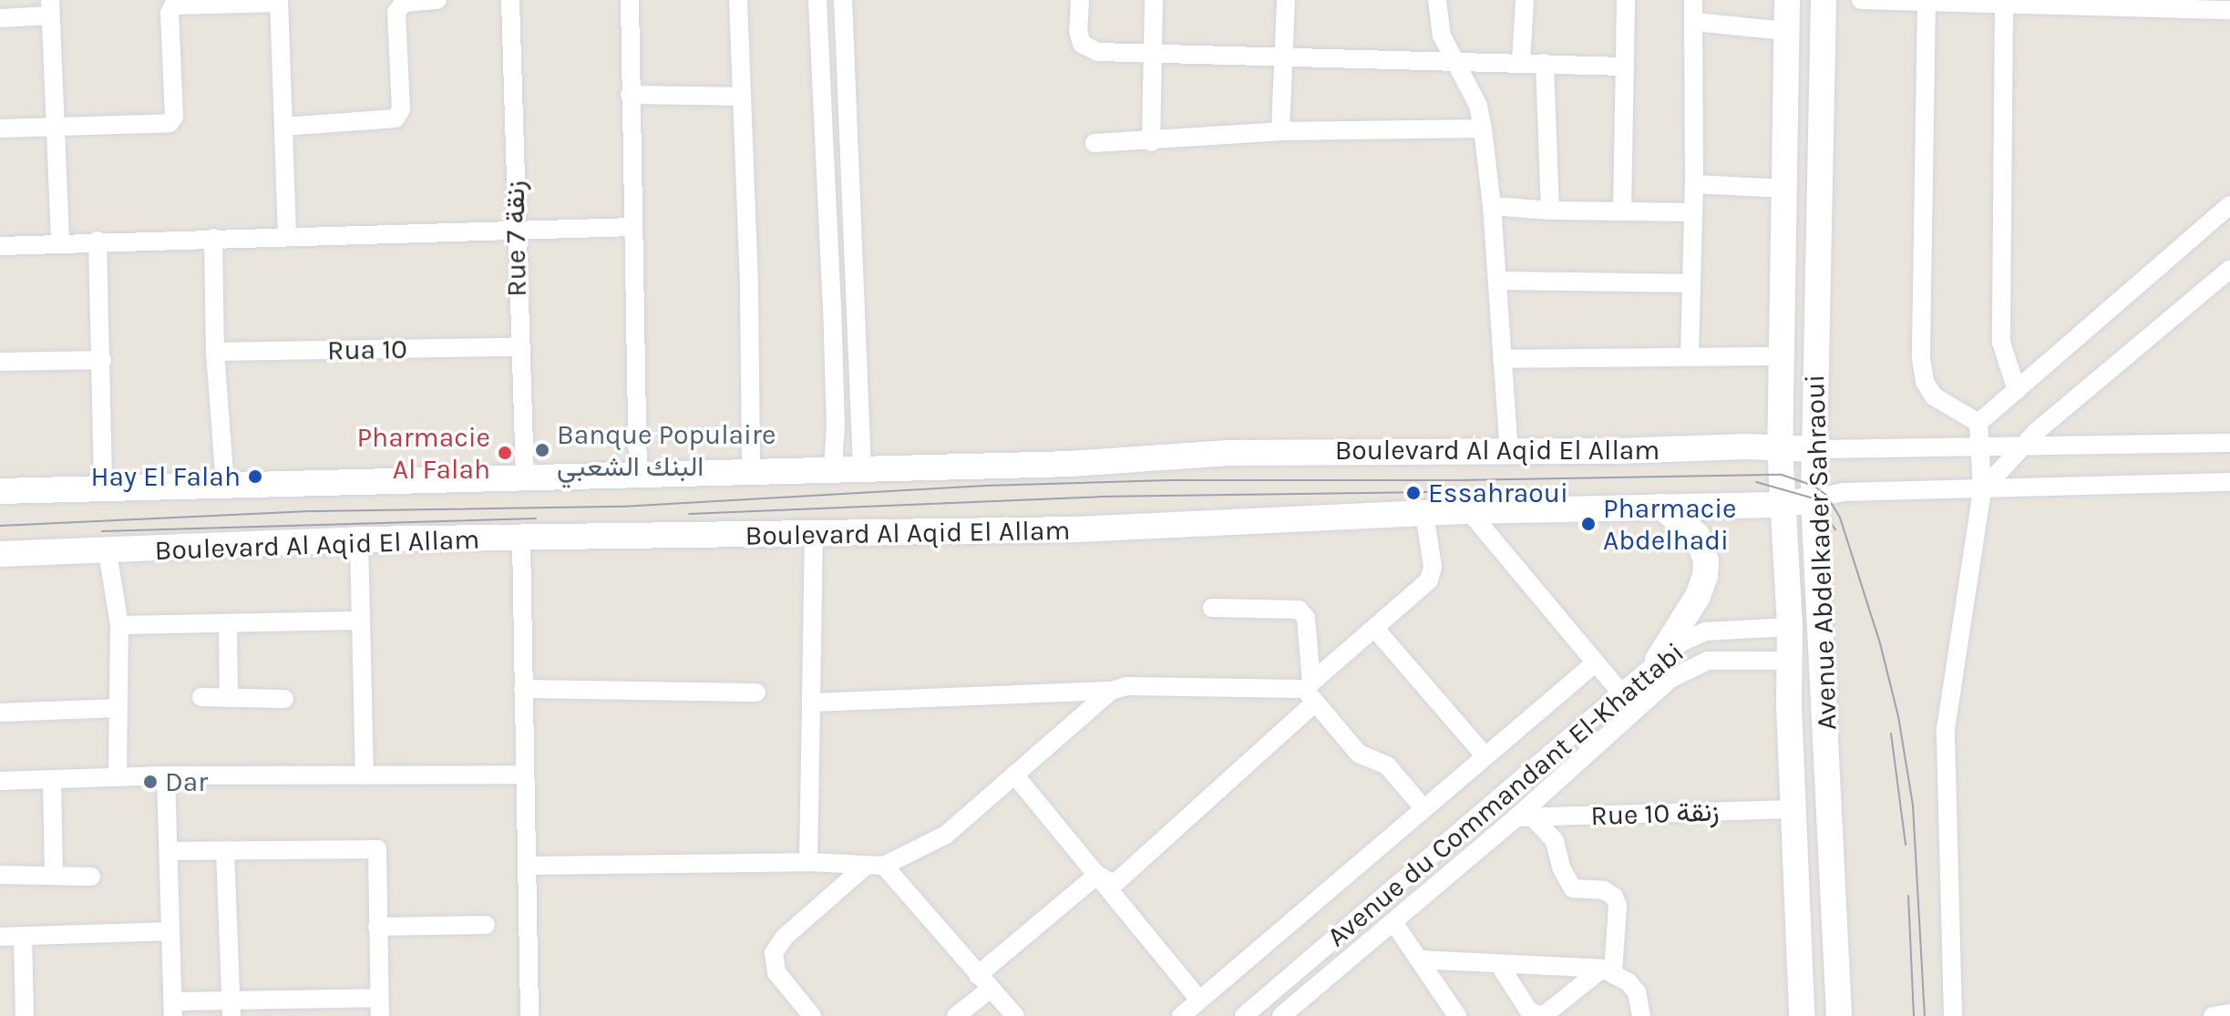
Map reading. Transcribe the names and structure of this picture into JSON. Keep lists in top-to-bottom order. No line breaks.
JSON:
{"streets":{"main road":["Boulevard Al Aqid El Allam","Avenue Abdelkader Sahraoui"],"street":["Rue 7 زنقة","Rua 10","Avenue du Commandant El-Khattabi","Rue 10 زنقة"]},"crossings":[["Rue 7 زنقة","Rua 10"],["Rue 7 زنقة","Boulevard Al Aqid El Allam"],["Boulevard Al Aqid El Allam","Avenue Abdelkader Sahraoui"],["Avenue Abdelkader Sahraoui","Avenue du Commandant El-Khattabi"],["Avenue Abdelkader Sahraoui","Rue 10 زنقة"],["Avenue du Commandant El-Khattabi","Rue 10 زنقة"]],"places":["Banque Populaire البنك الشعبي","Pharmacie Al Falah","Hay El Falah","Essahraoui","Pharmacie Abdelhadi","Dar"]}
